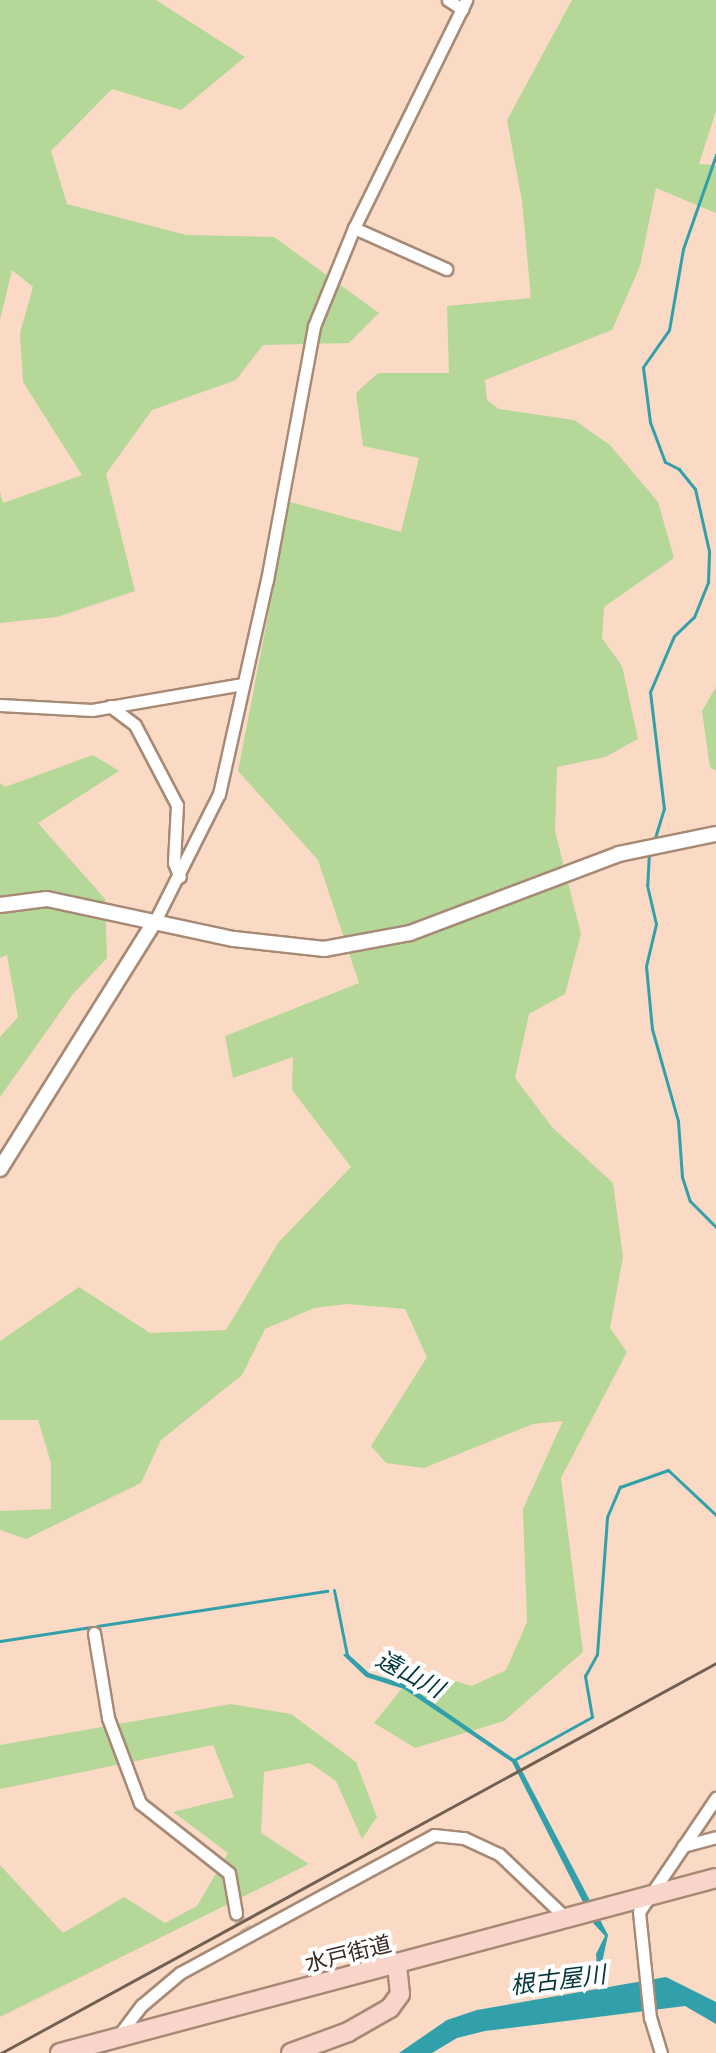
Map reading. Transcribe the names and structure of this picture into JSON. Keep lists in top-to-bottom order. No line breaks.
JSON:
{"streets":{"highway":["水戸街道"]},"water":["遠山川","根古屋川"]}
